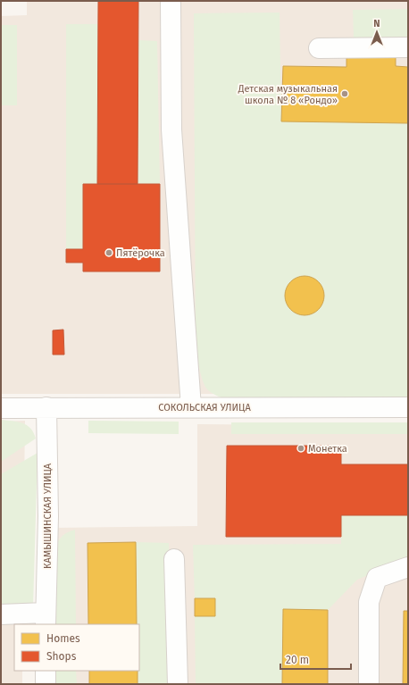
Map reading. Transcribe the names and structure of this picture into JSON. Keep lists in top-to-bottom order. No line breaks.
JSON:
{"streets":{"street":["СОКОЛЬСКАЯ УЛИЦА","КАМЫШИНСКАЯ УЛИЦА"]},"crossings":[["СОКОЛЬСКАЯ УЛИЦА","КАМЫШИНСКАЯ УЛИЦА"]],"places":["Детская музыкальная школа № 8 «Рондо»","Пятёрочка","Монетка"],"legend":["Homes","Shops"],"scale_bar":"20 m","north":"top"}
